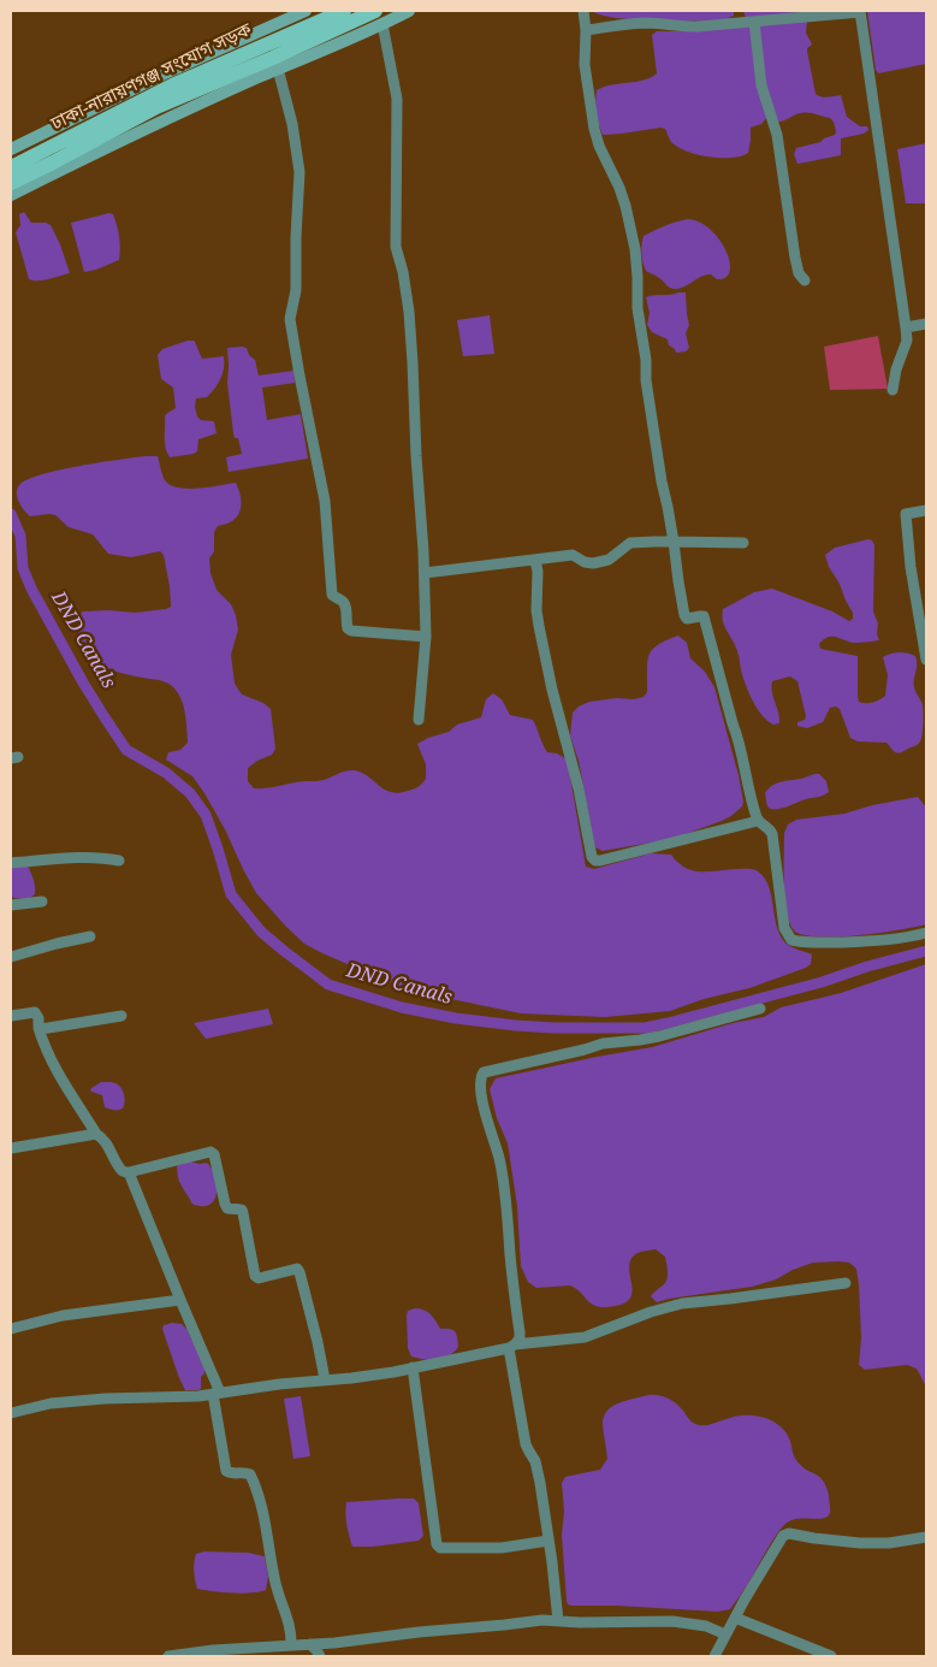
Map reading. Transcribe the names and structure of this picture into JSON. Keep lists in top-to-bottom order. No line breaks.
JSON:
{"streets":{"main road":["ঢাকা-নারায়ণগঞ্জ সংযোগ সড়ক"]},"water":["DND Canals"]}
